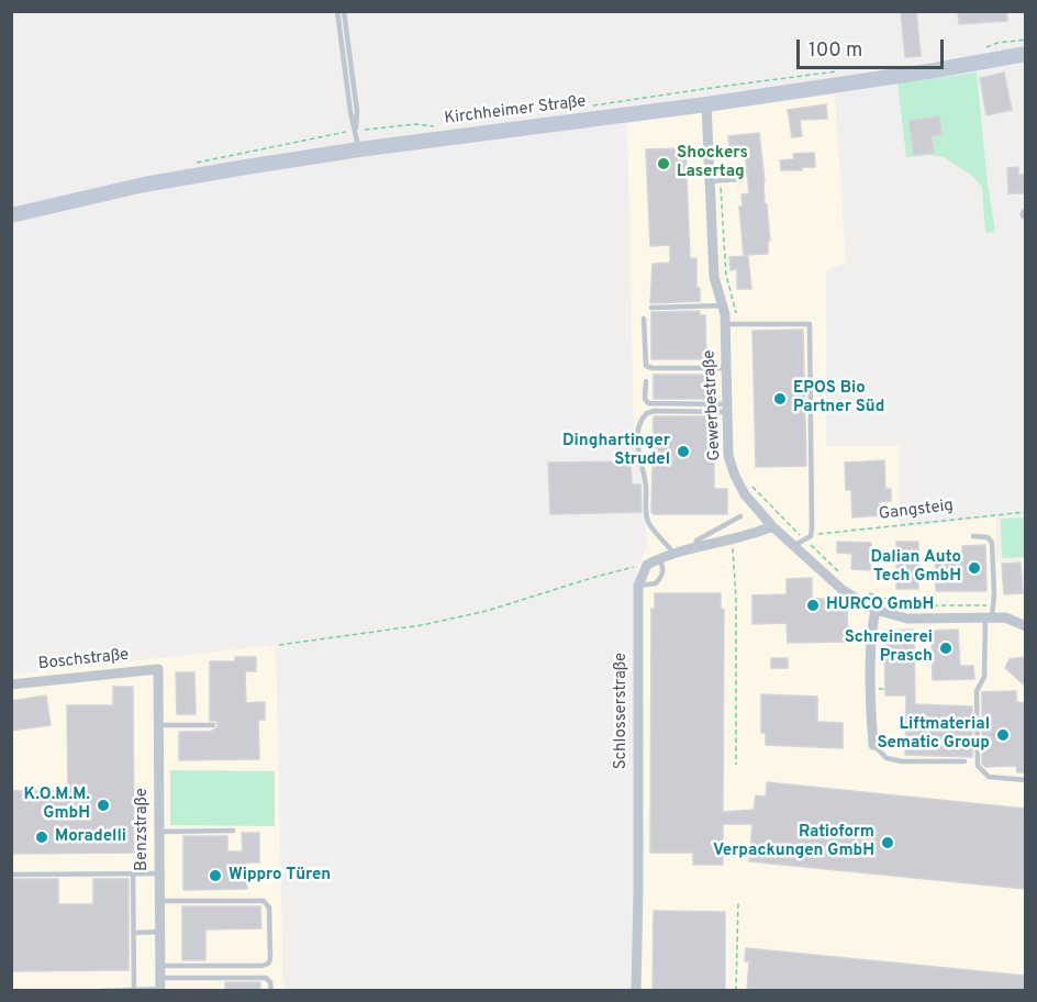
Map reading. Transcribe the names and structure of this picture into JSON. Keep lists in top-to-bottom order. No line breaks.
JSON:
{"streets":{"main road":["Kirchheimer Straße"],"street":["Gewerbestraße","Boschstraße","Schlosserstraße","Benzstraße"],"path":["Gangsteig"]},"crossings":[["Kirchheimer Straße","Gewerbestraße"],["Boschstraße","Benzstraße"]],"places":["Shockers Lasertag","EPOS Bio Partner Süd","Dinghartinger Strudel","Dalian Auto Tech GmbH","HURCO GmbH","Schreinerei Prasch","Liftmaterial Sematic Group","K.O.M.M. GmbH","Moradelli","Ratioform Verpackungen GmbH","Wippro Türen"],"scale_bar":"100 m"}
